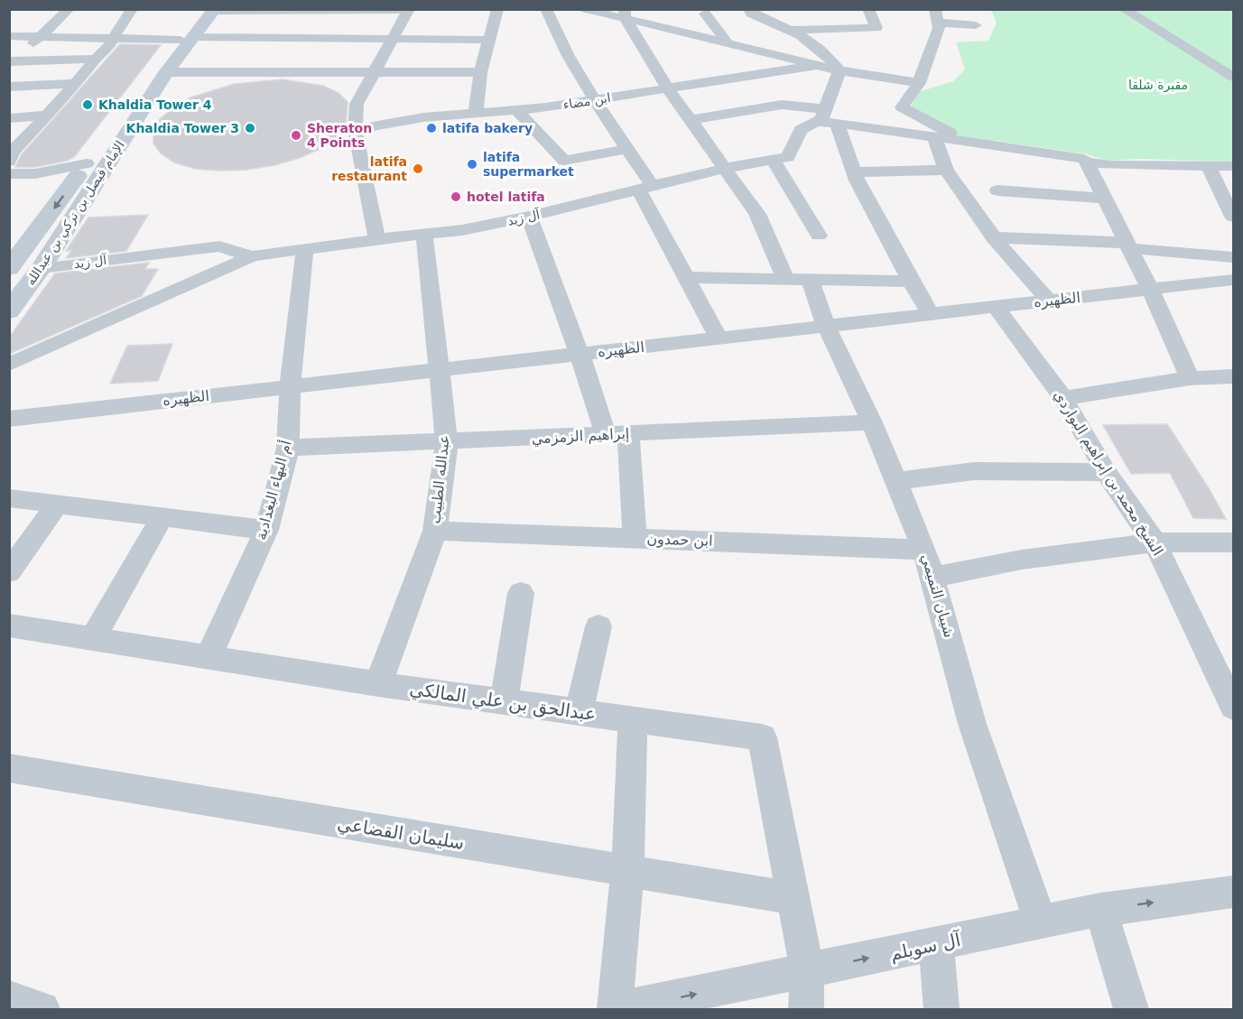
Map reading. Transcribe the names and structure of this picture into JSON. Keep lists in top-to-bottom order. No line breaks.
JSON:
{"streets":{"main road":["الإمام فيصل بن تركي بن عبدالله"],"street":["ابن مضاء","آل زيد","الظهيره","إبراهيم الزمزمي","الشيخ محمد بن إبراهيم البواردي","عبدالله الطبيب","أم البهاء البغدادية","ابن حمدون","شيبان التميمي","عبدالحق بن علي المالكي","سليمان القضاعي","آل سويلم"]},"crossings":[["ابن مضاء","شيبان التميمي"],["الإمام فيصل بن تركي بن عبدالله","آل زيد"],["آل زيد","عبدالله الطبيب"],["آل زيد","أم البهاء البغدادية"],["آل زيد","شيبان التميمي"],["الظهيره","الشيخ محمد بن إبراهيم البواردي"],["الظهيره","عبدالله الطبيب"],["الظهيره","أم البهاء البغدادية"],["الظهيره","شيبان التميمي"],["إبراهيم الزمزمي","عبدالله الطبيب"],["إبراهيم الزمزمي","أم البهاء البغدادية"],["إبراهيم الزمزمي","شيبان التميمي"],["عبدالله الطبيب","ابن حمدون"],["عبدالله الطبيب","عبدالحق بن علي المالكي"],["أم البهاء البغدادية","عبدالحق بن علي المالكي"],["ابن حمدون","شيبان التميمي"],["شيبان التميمي","آل سويلم"],["عبدالحق بن علي المالكي","سليمان القضاعي"],["عبدالحق بن علي المالكي","آل سويلم"]],"one_way":["آل سويلم"],"parks":["مقبرة شلقا"],"places":["Khaldia Tower 4","Khaldia Tower 3","latifa bakery","Sheraton 4 Points","latifa supermarket","latifa restaurant","hotel latifa"]}
